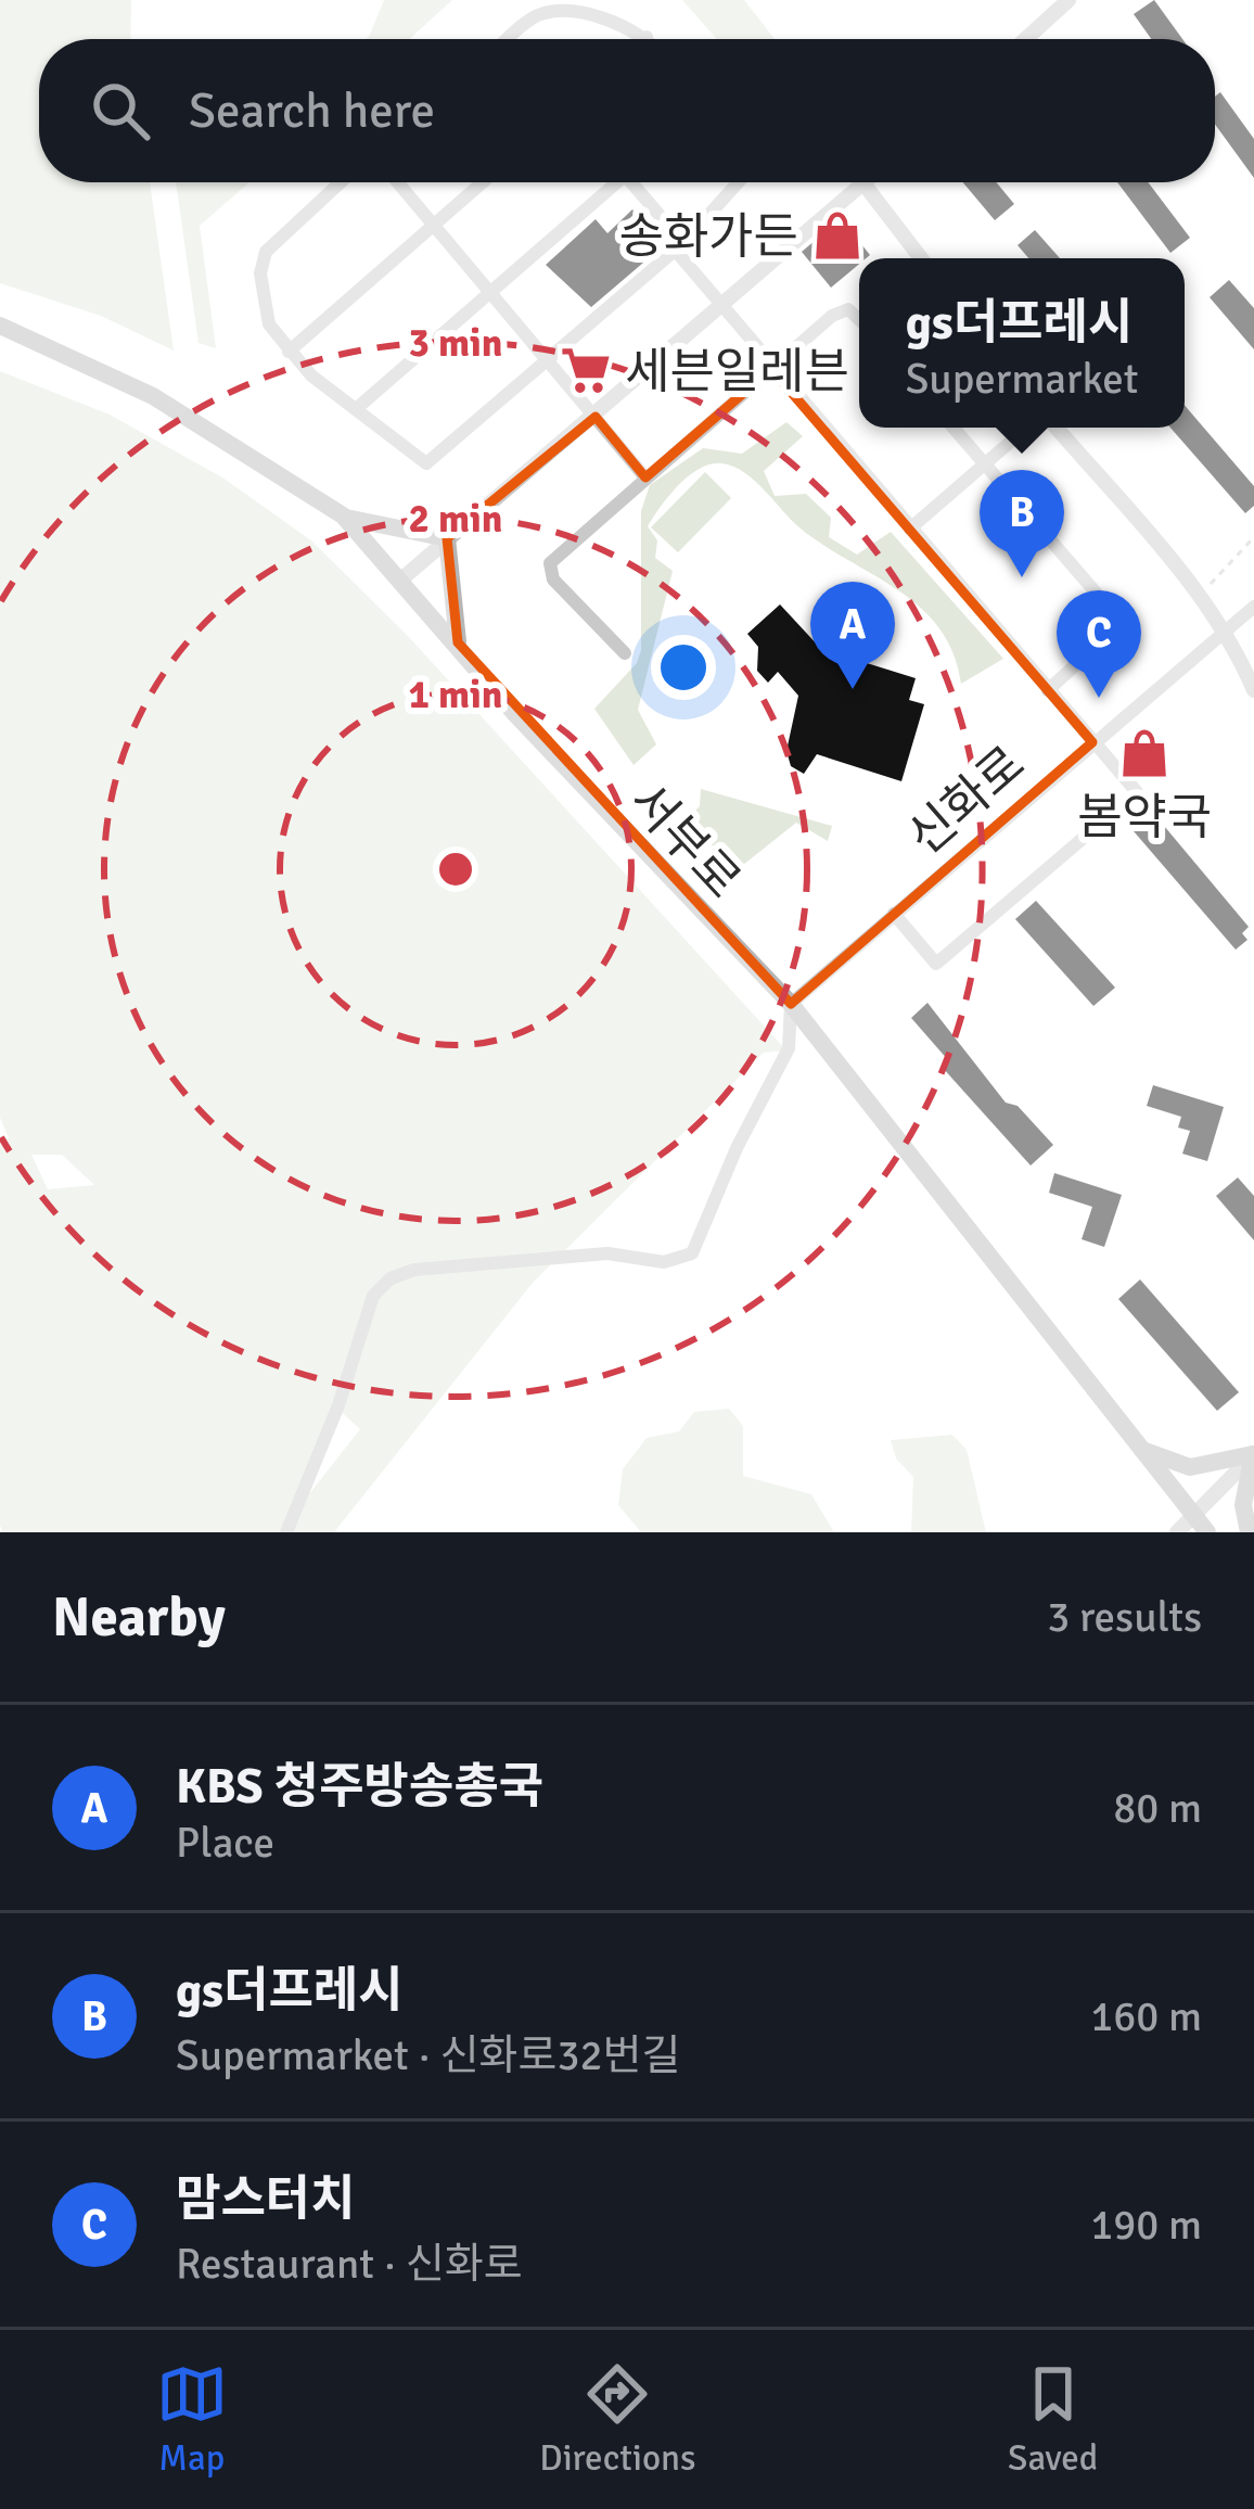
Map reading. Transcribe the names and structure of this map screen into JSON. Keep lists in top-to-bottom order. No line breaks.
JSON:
{"streets":{"main road":["서부로"],"street":["신화로"]},"crossings":[["신화로","서부로"]],"places":{"shop":["송화가든","봄약국"],"supermarket":["세븐일레븐"]},"page":{"search":"Search here","popup":["gs더프레시","Supermarket"],"pins":["B","A","C"],"heading":["Nearby","3 results"],"list":[{"mark":"A","name":"KBS 청주방송총국","note":"Place","value":"80 m"},{"mark":"B","name":"gs더프레시","note":"Supermarket · 신화로32번길","value":"160 m"},{"mark":"C","name":"맘스터치","note":"Restaurant · 신화로","value":"190 m"}],"nav":["Map","Directions","Saved"]},"rings":["3 min","2 min","1 min"]}
